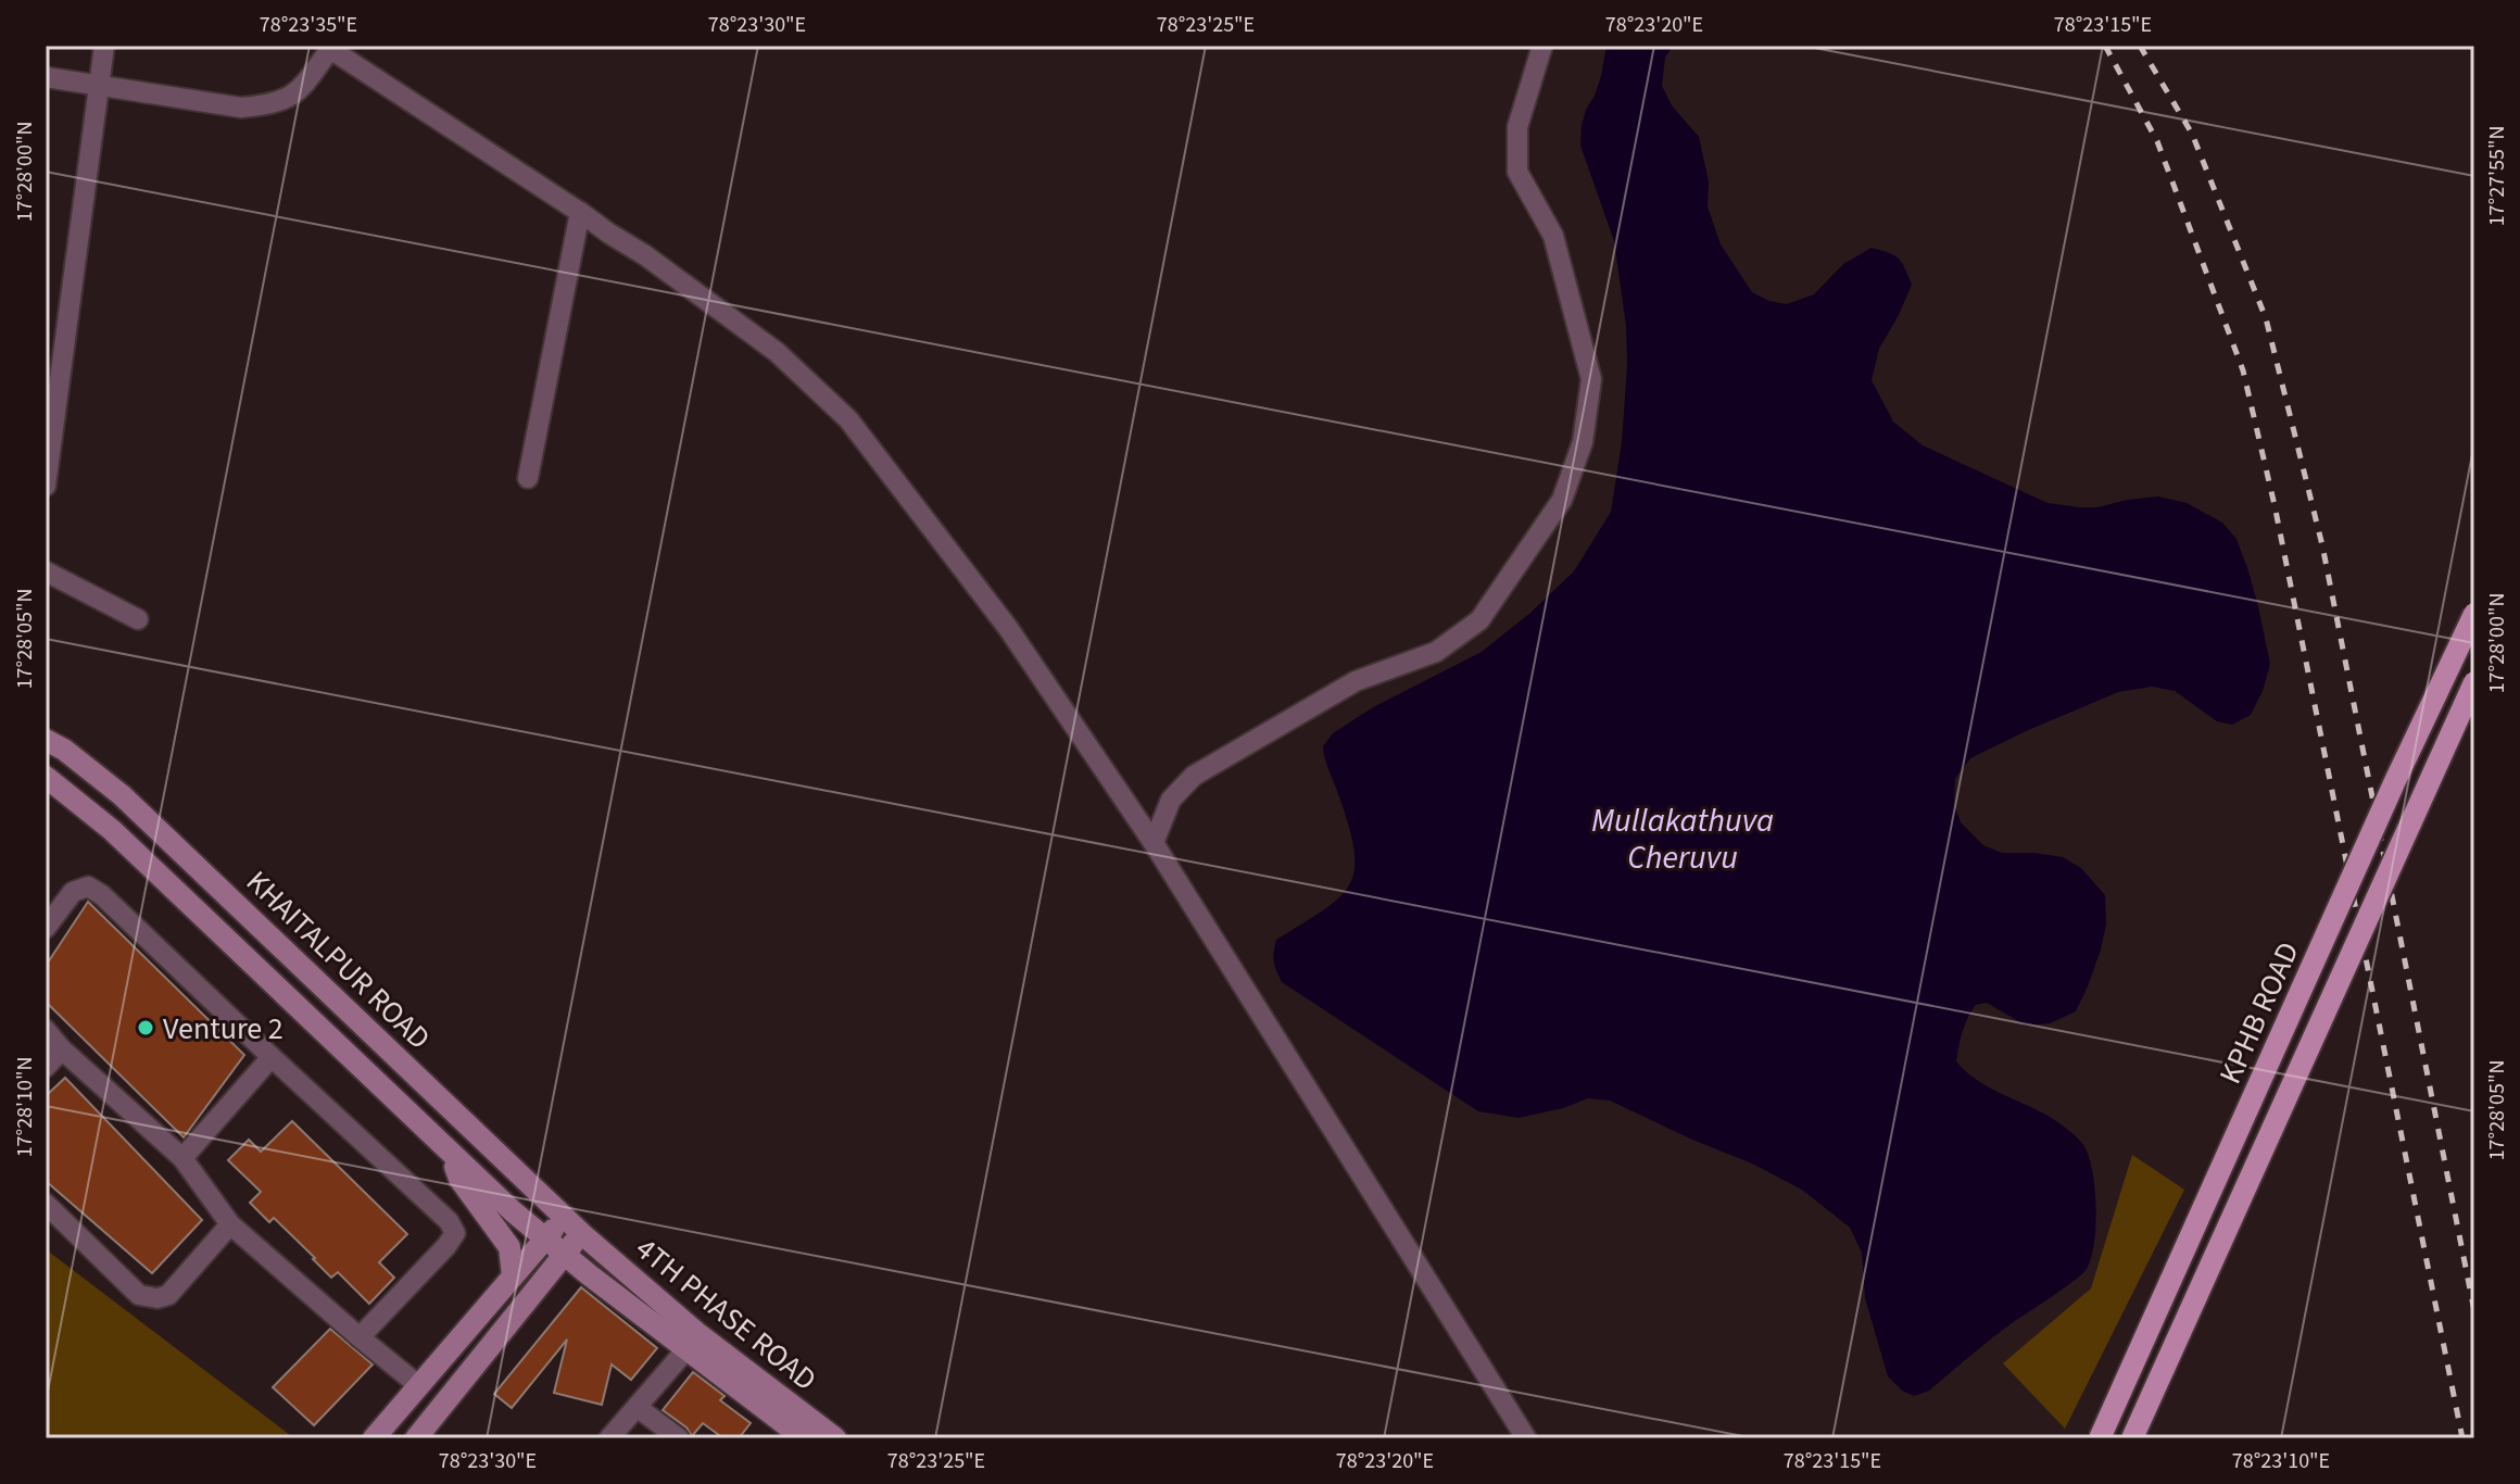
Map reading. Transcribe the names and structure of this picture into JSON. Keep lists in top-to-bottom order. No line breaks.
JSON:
{"streets":{"main road":["KPHB ROAD"],"street":["KHAITALPUR ROAD","4TH PHASE ROAD"]},"crossings":[["KHAITALPUR ROAD","4TH PHASE ROAD"]],"water":["Mullakathuva Cheruvu"],"places":["Venture 2"],"coordinates":["78°23'35\"E","78°23'30\"E","78°23'25\"E","78°23'20\"E","78°23'15\"E","17°28'00\"N","17°27'55\"N","17°28'05\"N","17°28'10\"N","78°23'10\"E"]}
